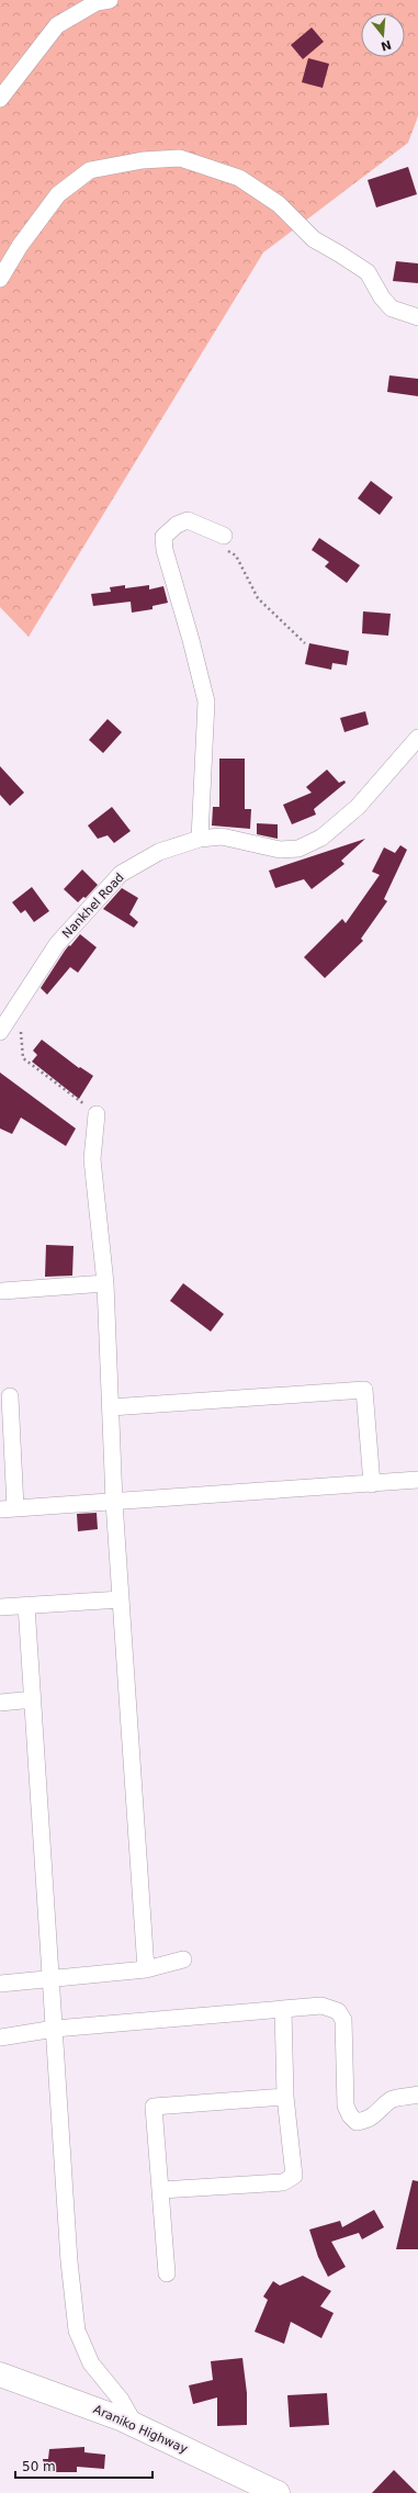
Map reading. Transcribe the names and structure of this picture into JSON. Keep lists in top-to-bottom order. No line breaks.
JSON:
{"streets":{"highway":["Araniko Highway"],"street":["Nankhel Road"]},"scale_bar":"50 m","north":"bottom"}
